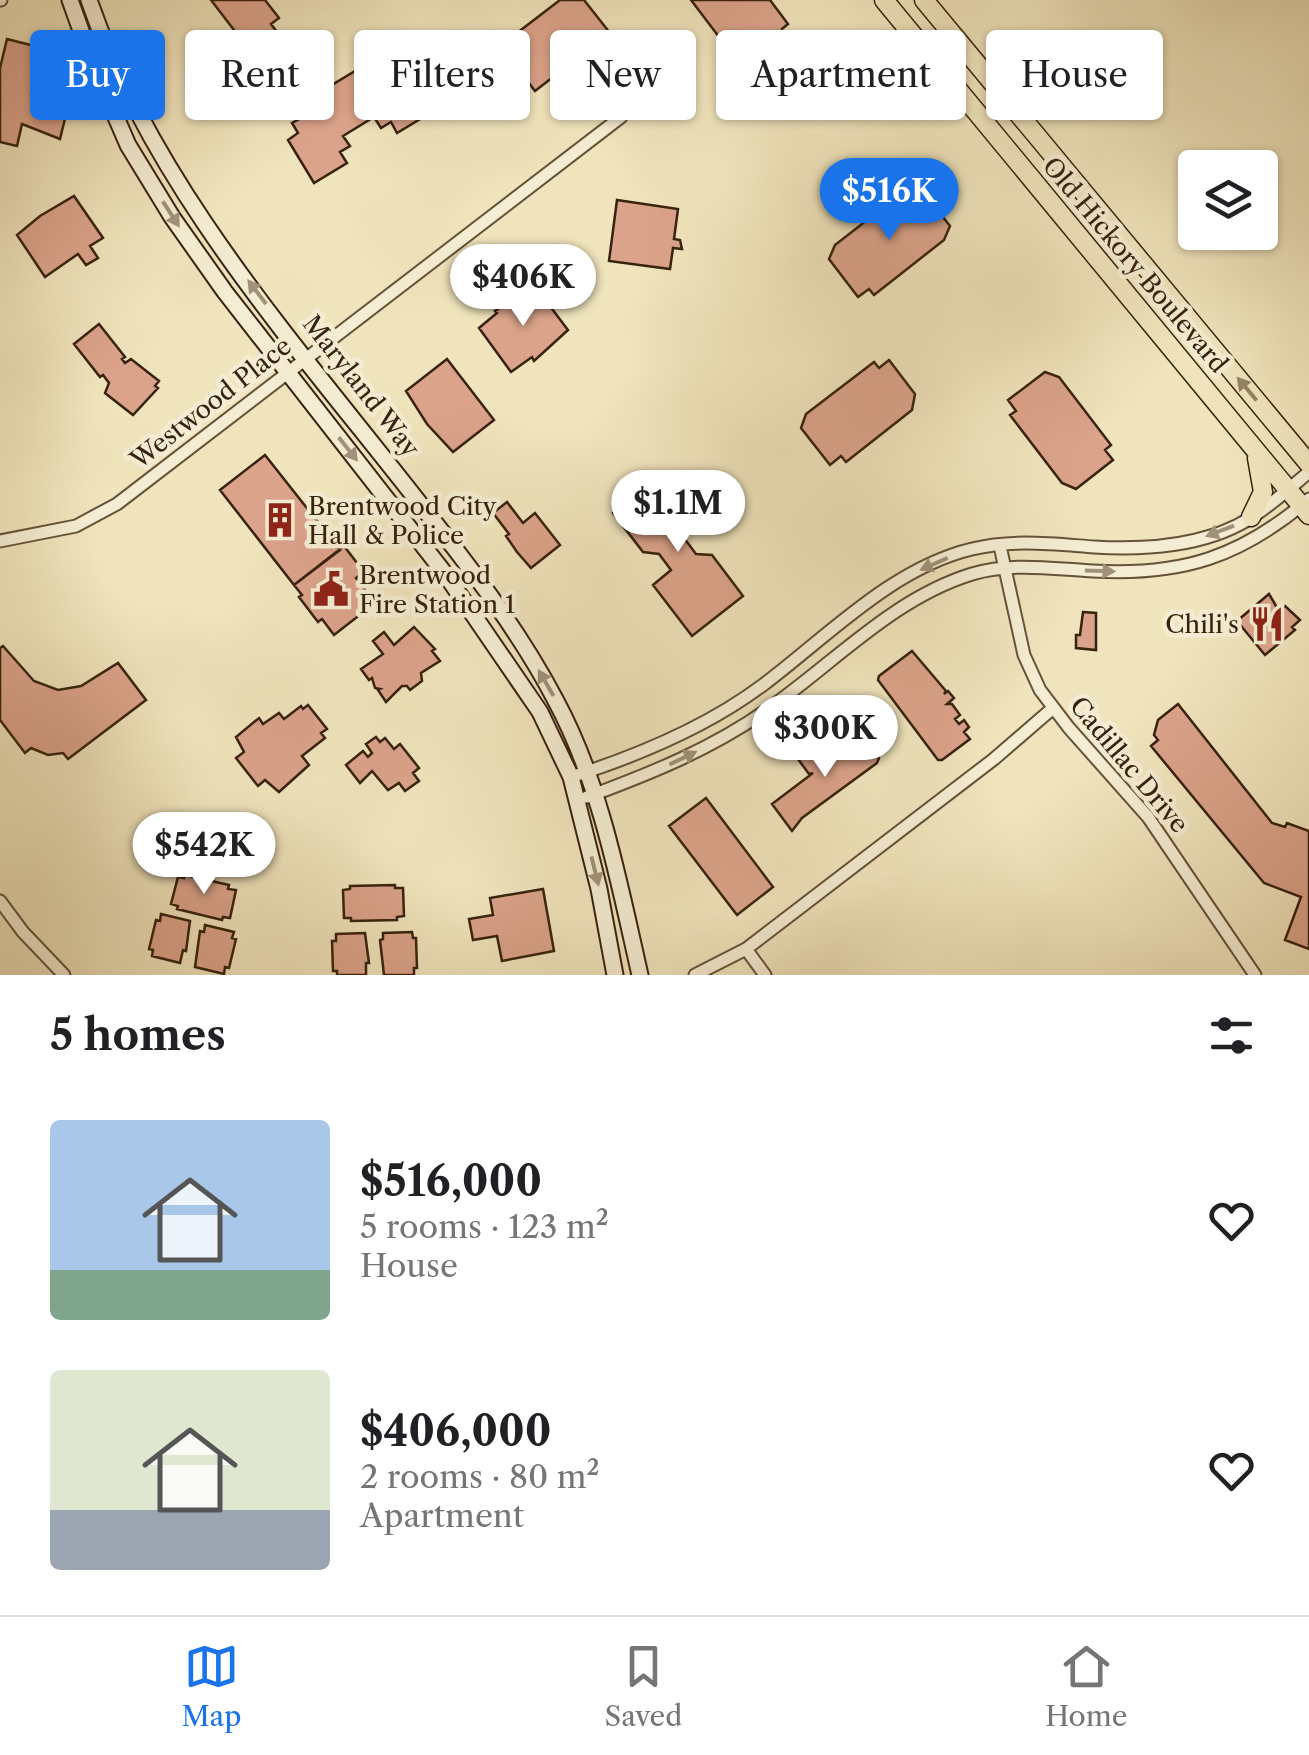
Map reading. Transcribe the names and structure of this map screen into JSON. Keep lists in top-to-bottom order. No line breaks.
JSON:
{"streets":{"main road":["Old Hickory Boulevard","Maryland Way"],"street":["Westwood Place","Cadillac Drive"]},"crossings":[["Maryland Way","Westwood Place"]],"places":{"building":["Brentwood City Hall & Police"],"public building":["Brentwood Fire Station 1"],"restaurant":["Chili's"]},"page":{"chip":["Buy","Rent","Filters","New","Apartment","House"],"price":["$516K","$406K","$1.1M","$300K","$542K"],"heading":"5 homes","list":[{"name":"$516,000","note":"5 rooms · 123 m² · House"},{"name":"$406,000","note":"2 rooms · 80 m² · Apartment"}],"tabs":["Map","Saved","Home"]}}
